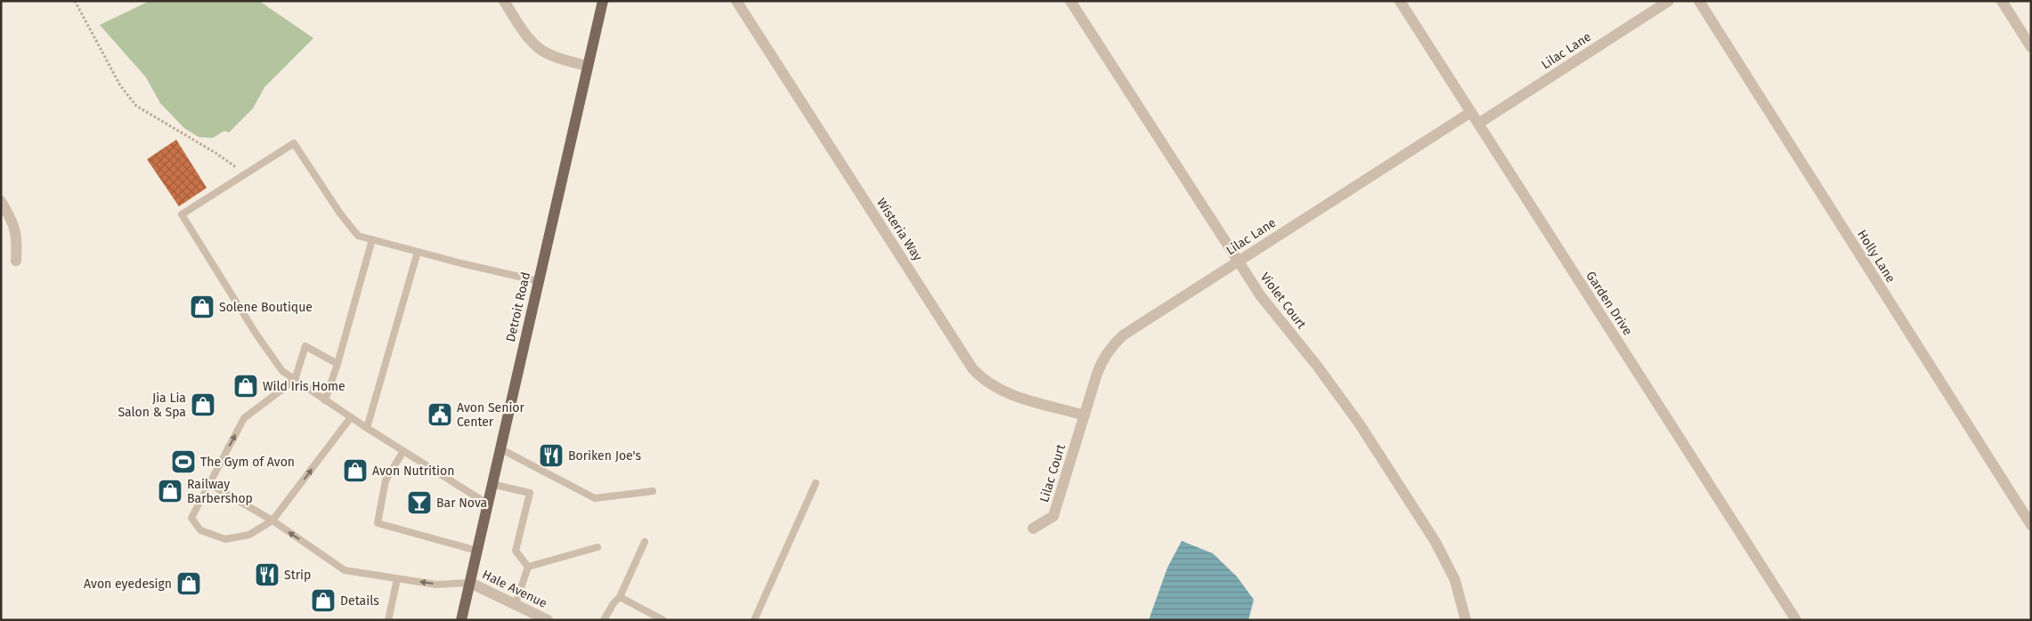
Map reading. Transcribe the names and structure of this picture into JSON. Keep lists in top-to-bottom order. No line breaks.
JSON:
{"streets":{"main road":["Detroit Road"],"street":["Lilac Lane","Wisteria Way","Holly Lane","Violet Court","Garden Drive","Lilac Court","Hale Avenue"]},"crossings":[["Lilac Lane","Wisteria Way"],["Lilac Lane","Violet Court"],["Lilac Lane","Garden Drive"],["Lilac Lane","Lilac Court"],["Wisteria Way","Lilac Court"],["Detroit Road","Hale Avenue"]],"places":{"shop":["Solene Boutique","Wild Iris Home","Jia Lia Salon & Spa","Avon Nutrition","Railway Barbershop","Avon eyedesign","Details"],"public building":["Avon Senior Center"],"restaurant":["Boriken Joe's","Strip"],"sports":["The Gym of Avon"],"bar":["Bar Nova"]}}
